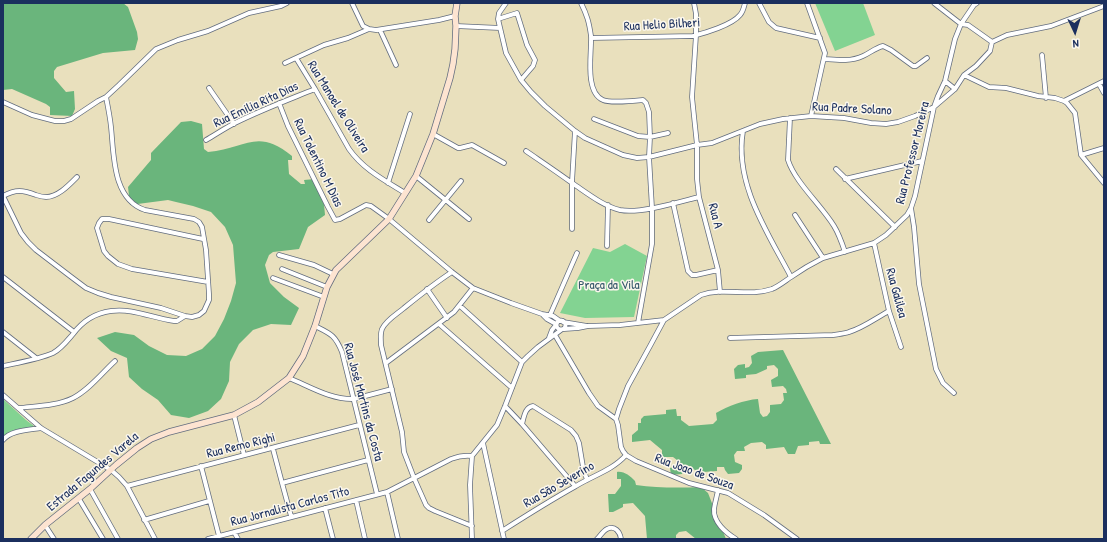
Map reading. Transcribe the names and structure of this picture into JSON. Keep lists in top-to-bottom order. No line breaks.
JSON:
{"streets":{"street":["Rua Helio Bilheri","Rua Emilia Rita Dias","Rua Manoel de Oliveira","Rua Padre Solano","Rua Professor Moreira","Rua Tolentino M Dias","Rua A","Rua Galilea","Rua José Martins da Costa","Rua Remo Righi","Estrada Fagundes Varela","Rua Joao de Souza","Rua São Severino","Rua Jornalista Carlos Tito"]},"crossings":[["Rua Emilia Rita Dias","Rua Manoel de Oliveira"],["Rua Emilia Rita Dias","Rua Tolentino M Dias"],["Rua Manoel de Oliveira","Estrada Fagundes Varela"],["Rua Padre Solano","Rua Professor Moreira"],["Rua Padre Solano","Rua A"],["Rua Professor Moreira","Rua A"],["Rua Professor Moreira","Rua Galilea"],["Rua Tolentino M Dias","Estrada Fagundes Varela"],["Rua José Martins da Costa","Rua Remo Righi"],["Rua José Martins da Costa","Estrada Fagundes Varela"],["Rua José Martins da Costa","Rua Jornalista Carlos Tito"],["Rua Joao de Souza","Rua São Severino"]],"parks":["Praça da Vila"],"north":"bottom"}
